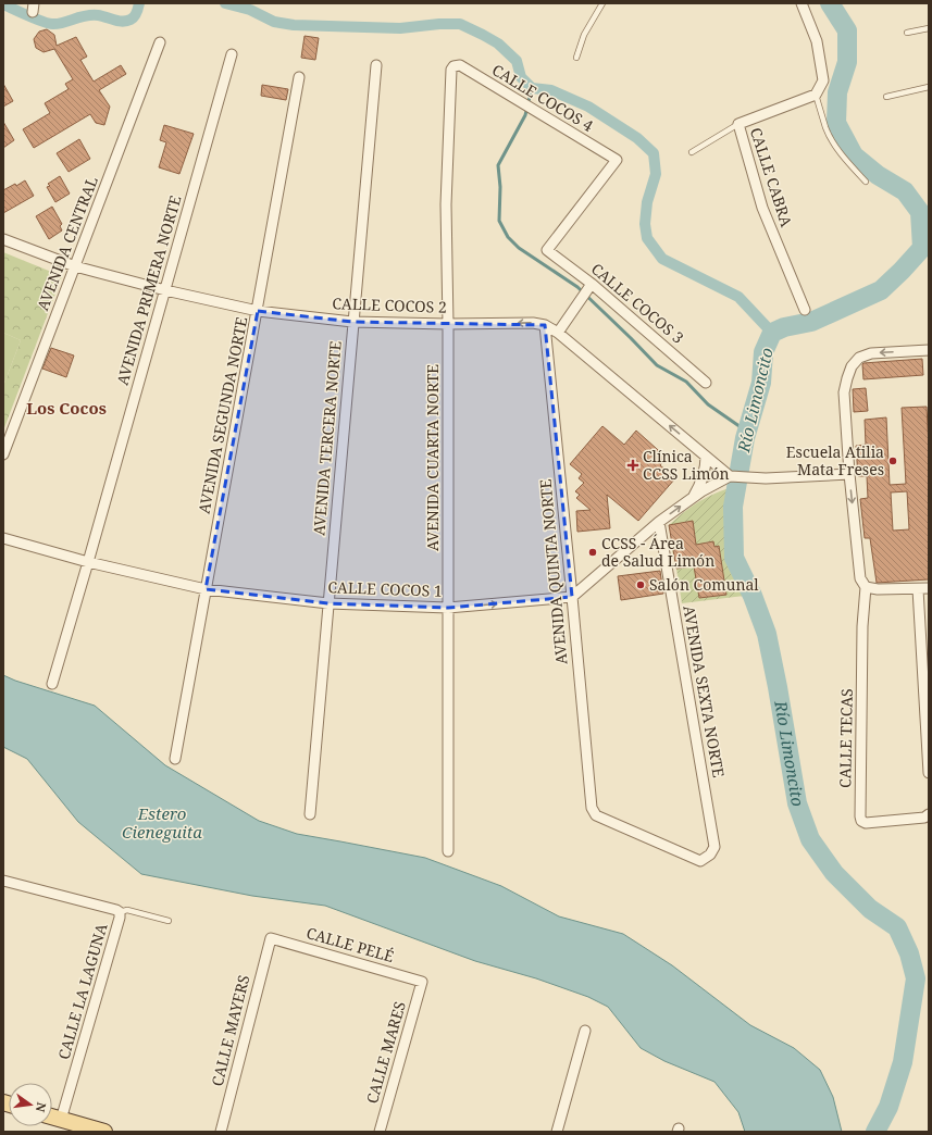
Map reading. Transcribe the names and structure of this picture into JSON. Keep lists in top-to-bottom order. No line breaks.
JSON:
{"streets":{"street":["CALLE COCOS 4","CALLE CABRA","AVENIDA CENTRAL","AVENIDA PRIMERA NORTE","CALLE COCOS 3","CALLE COCOS 2","AVENIDA SEGUNDA NORTE","AVENIDA TERCERA NORTE","AVENIDA CUARTA NORTE","AVENIDA QUINTA NORTE","CALLE COCOS 1","AVENIDA SEXTA NORTE","CALLE TECAS","CALLE PELÉ","CALLE LA LAGUNA","CALLE MAYERS","CALLE MARES"]},"crossings":[["CALLE COCOS 4","CALLE COCOS 3"],["CALLE COCOS 4","AVENIDA CUARTA NORTE"],["AVENIDA CENTRAL","CALLE COCOS 2"],["AVENIDA PRIMERA NORTE","CALLE COCOS 2"],["AVENIDA PRIMERA NORTE","CALLE COCOS 1"],["CALLE COCOS 2","AVENIDA SEGUNDA NORTE"],["CALLE COCOS 2","AVENIDA TERCERA NORTE"],["CALLE COCOS 2","AVENIDA CUARTA NORTE"],["CALLE COCOS 2","AVENIDA QUINTA NORTE"],["AVENIDA SEGUNDA NORTE","CALLE COCOS 1"],["AVENIDA TERCERA NORTE","CALLE COCOS 1"],["AVENIDA CUARTA NORTE","CALLE COCOS 1"],["AVENIDA QUINTA NORTE","CALLE COCOS 1"],["AVENIDA QUINTA NORTE","AVENIDA SEXTA NORTE"],["CALLE PELÉ","CALLE MAYERS"],["CALLE PELÉ","CALLE MARES"]],"districts":["Los Cocos"],"water":["Río Limoncito","Estero Cieneguita"],"places":{"other":["Escuela Atilia Mata Freses","CCSS - Área de Salud Limón","Salón Comunal"],"health":["Clínica CCSS Limón"]},"north":"right"}
